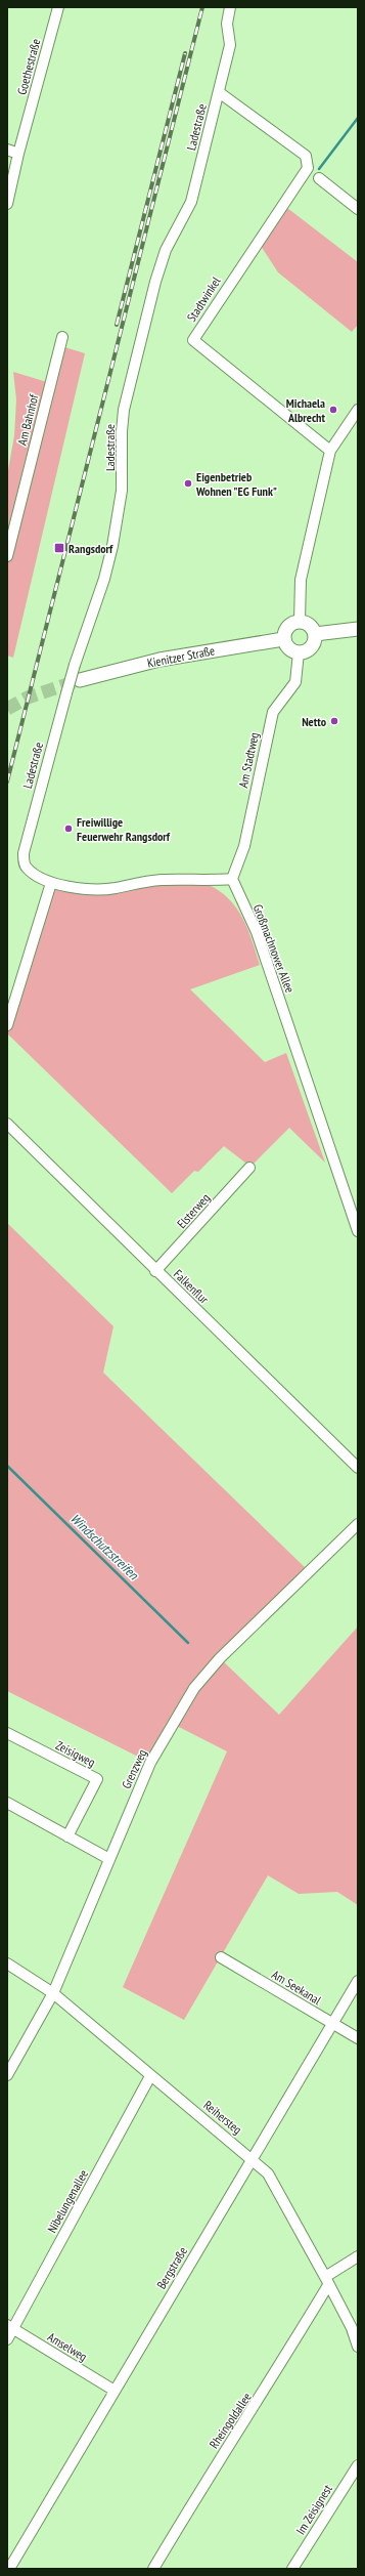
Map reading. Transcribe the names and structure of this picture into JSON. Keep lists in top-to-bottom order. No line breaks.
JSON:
{"streets":{"street":["Goethestraße","Ladestraße","Stadtwinkel","Am Bahnhof","Kienitzer Straße","Am Stadtweg","Großmachnower Allee","Elsterweg","Falkenflur","Zeisigweg","Grenzweg","Am Seekanal","Reihersteg","Nibelungenallee","Bergstraße","Amselweg","Rheingoldallee","Im Zeisignest"]},"crossings":[["Ladestraße","Stadtwinkel"],["Kienitzer Straße","Am Stadtweg"],["Am Stadtweg","Großmachnower Allee"],["Elsterweg","Falkenflur"],["Grenzweg","Reihersteg"],["Am Seekanal","Bergstraße"],["Reihersteg","Nibelungenallee"],["Reihersteg","Bergstraße"],["Reihersteg","Rheingoldallee"],["Nibelungenallee","Amselweg"],["Bergstraße","Amselweg"]],"water":["Windschutzstreifen"],"places":{"other":["Michaela Albrecht","Eigenbetrieb Wohnen \"EG Funk\"","Netto","Freiwillige Feuerwehr Rangsdorf"],"transit":["Rangsdorf"]}}
